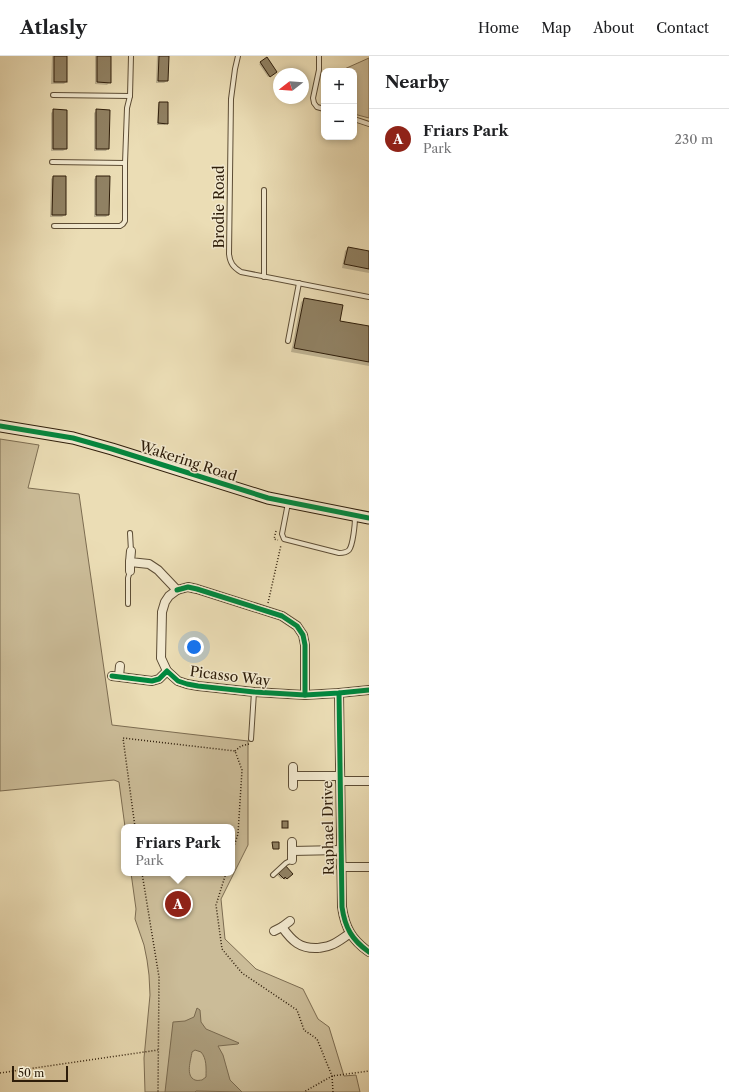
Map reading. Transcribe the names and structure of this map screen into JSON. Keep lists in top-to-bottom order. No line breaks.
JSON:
{"streets":{"street":["Wakering Road","Picasso Way","Raphael Drive"],"lane":["Brodie Road"]},"crossings":[["Picasso Way","Raphael Drive"]],"scale_bar":"50 m","north":"left","page":{"header":"Atlasly","nav":["Home","Map","About","Contact"],"heading":"Nearby","map_buttons":["+","−"],"list":[{"mark":"A","name":"Friars Park","note":"Park","value":"230 m"}],"popup":["Friars Park","Park"],"pins":"A","scale":"50 m"}}
